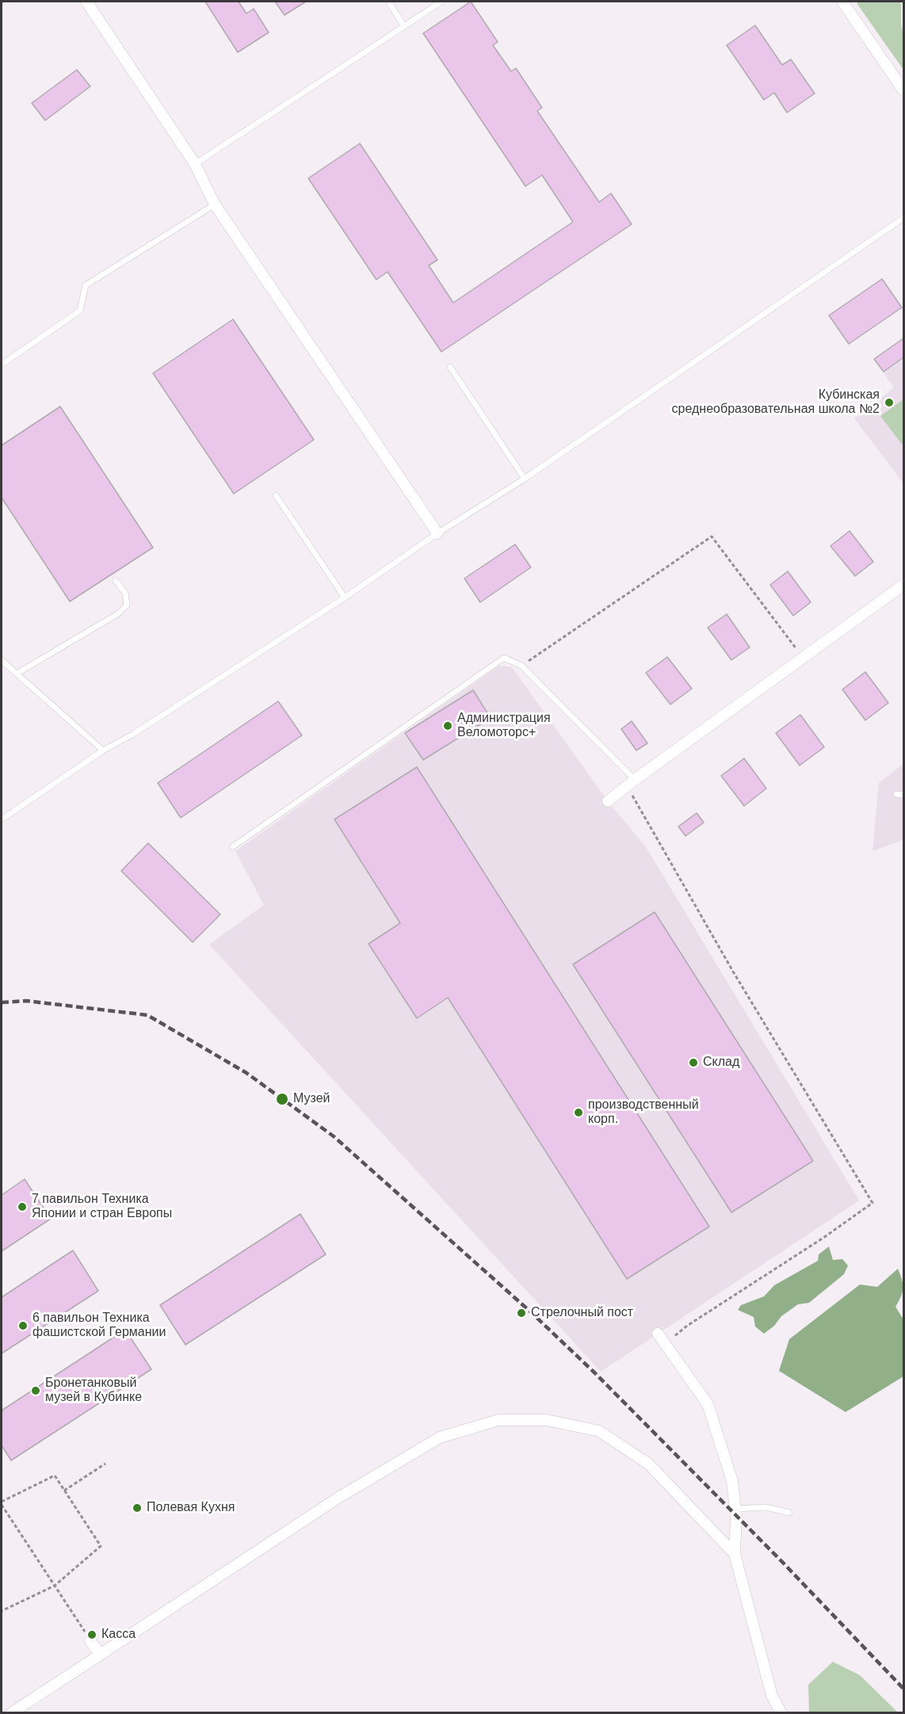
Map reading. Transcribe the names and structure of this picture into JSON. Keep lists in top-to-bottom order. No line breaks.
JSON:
{"places":["Кубинская среднеобразовательная школа №2","Администрация Веломоторс+","Склад","Музей","производственный корп.","7 павильон Техника Японии и стран Европы","Стрелочный пост","6 павильон Техника фашистской Германии","Бронетанковый музей в Кубинке","Полевая Кухня","Касса"]}
